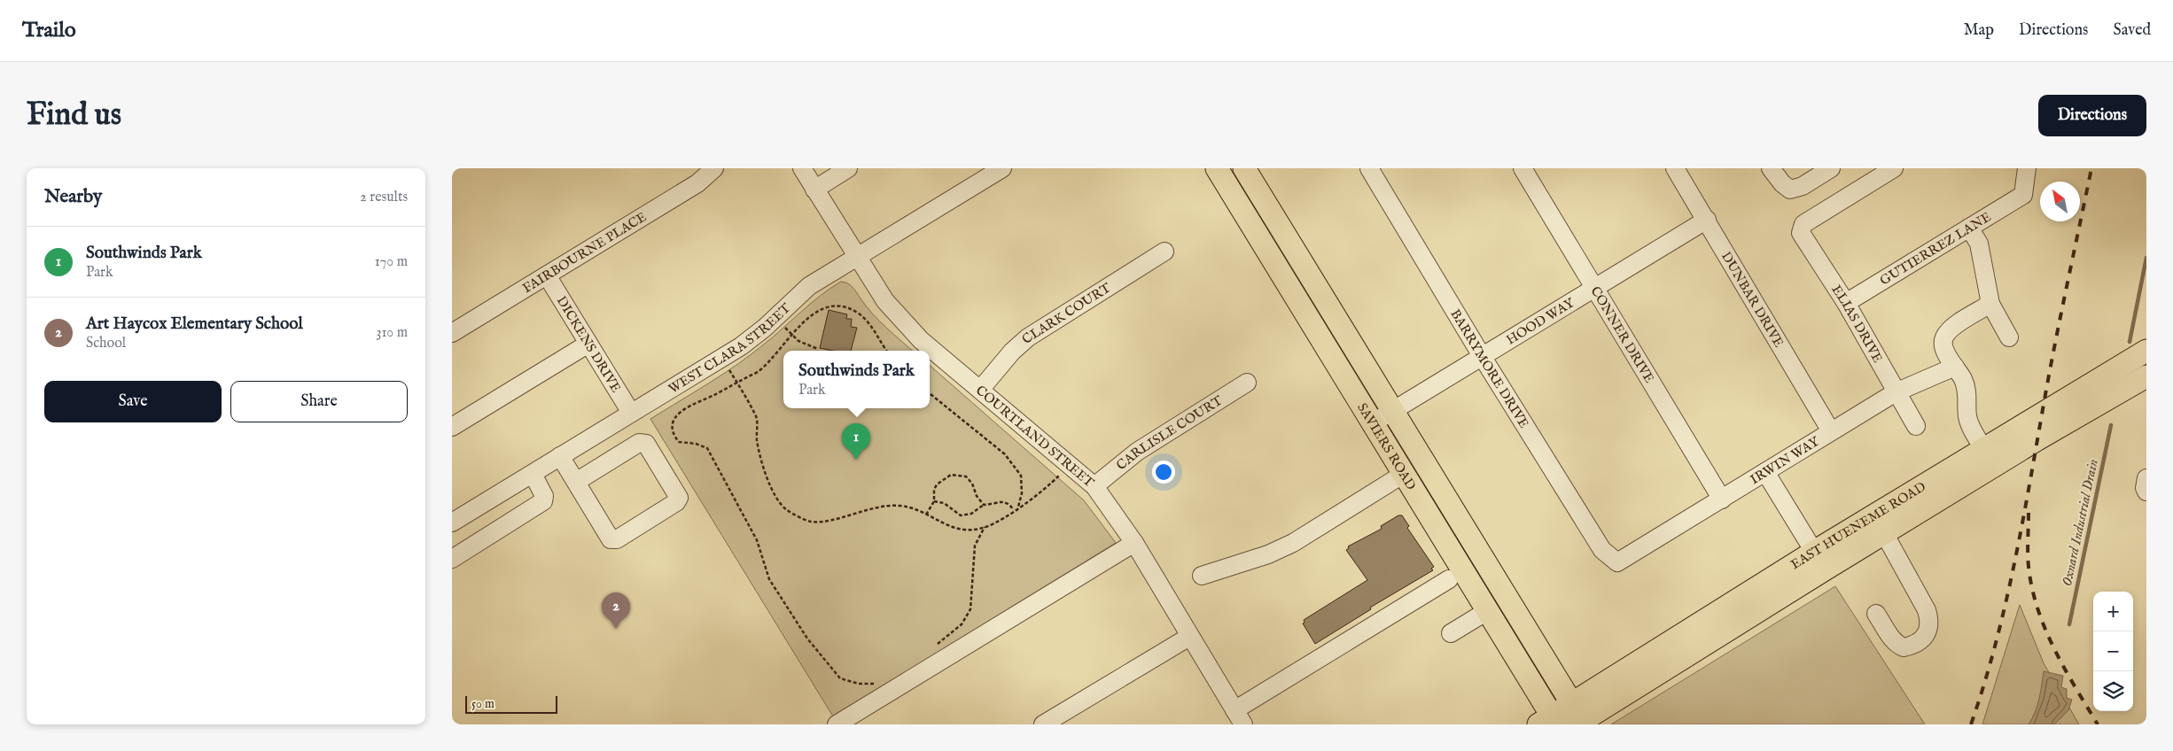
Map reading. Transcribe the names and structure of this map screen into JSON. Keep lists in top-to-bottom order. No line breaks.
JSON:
{"streets":{"main road":["SAVIERS ROAD","EAST HUENEME ROAD"],"street":["GUTIERREZ LANE","FAIRBOURNE PLACE","DUNBAR DRIVE","CLARK COURT","HOOD WAY","ELIAS DRIVE","CONNER DRIVE","DICKENS DRIVE","WEST CLARA STREET","BARRYMORE DRIVE","CARLISLE COURT","COURTLAND STREET","IRWIN WAY"]},"crossings":[["GUTIERREZ LANE","ELIAS DRIVE"],["FAIRBOURNE PLACE","DICKENS DRIVE"],["DUNBAR DRIVE","HOOD WAY"],["DUNBAR DRIVE","IRWIN WAY"],["CLARK COURT","COURTLAND STREET"],["HOOD WAY","CONNER DRIVE"],["HOOD WAY","BARRYMORE DRIVE"],["HOOD WAY","SAVIERS ROAD"],["ELIAS DRIVE","IRWIN WAY"],["CONNER DRIVE","IRWIN WAY"],["DICKENS DRIVE","WEST CLARA STREET"],["WEST CLARA STREET","COURTLAND STREET"],["BARRYMORE DRIVE","IRWIN WAY"],["CARLISLE COURT","COURTLAND STREET"],["SAVIERS ROAD","EAST HUENEME ROAD"]],"water":["Oxnard Industrial Drain"],"scale_bar":"50 m","north":"top left","page":{"header":"Trailo","nav":["Map","Directions","Saved"],"buttons":["Directions",["Save","Share"]],"title":"Find us","heading":["Nearby","2 results"],"list":[{"mark":"1","name":"Southwinds Park","note":"Park","value":"170 m"},{"mark":"2","name":"Art Haycox Elementary School","note":"School","value":"310 m"}],"popup":["Southwinds Park","Park"],"pins":["1","2"],"map_buttons":["+","−"],"scale":"50 m"}}
